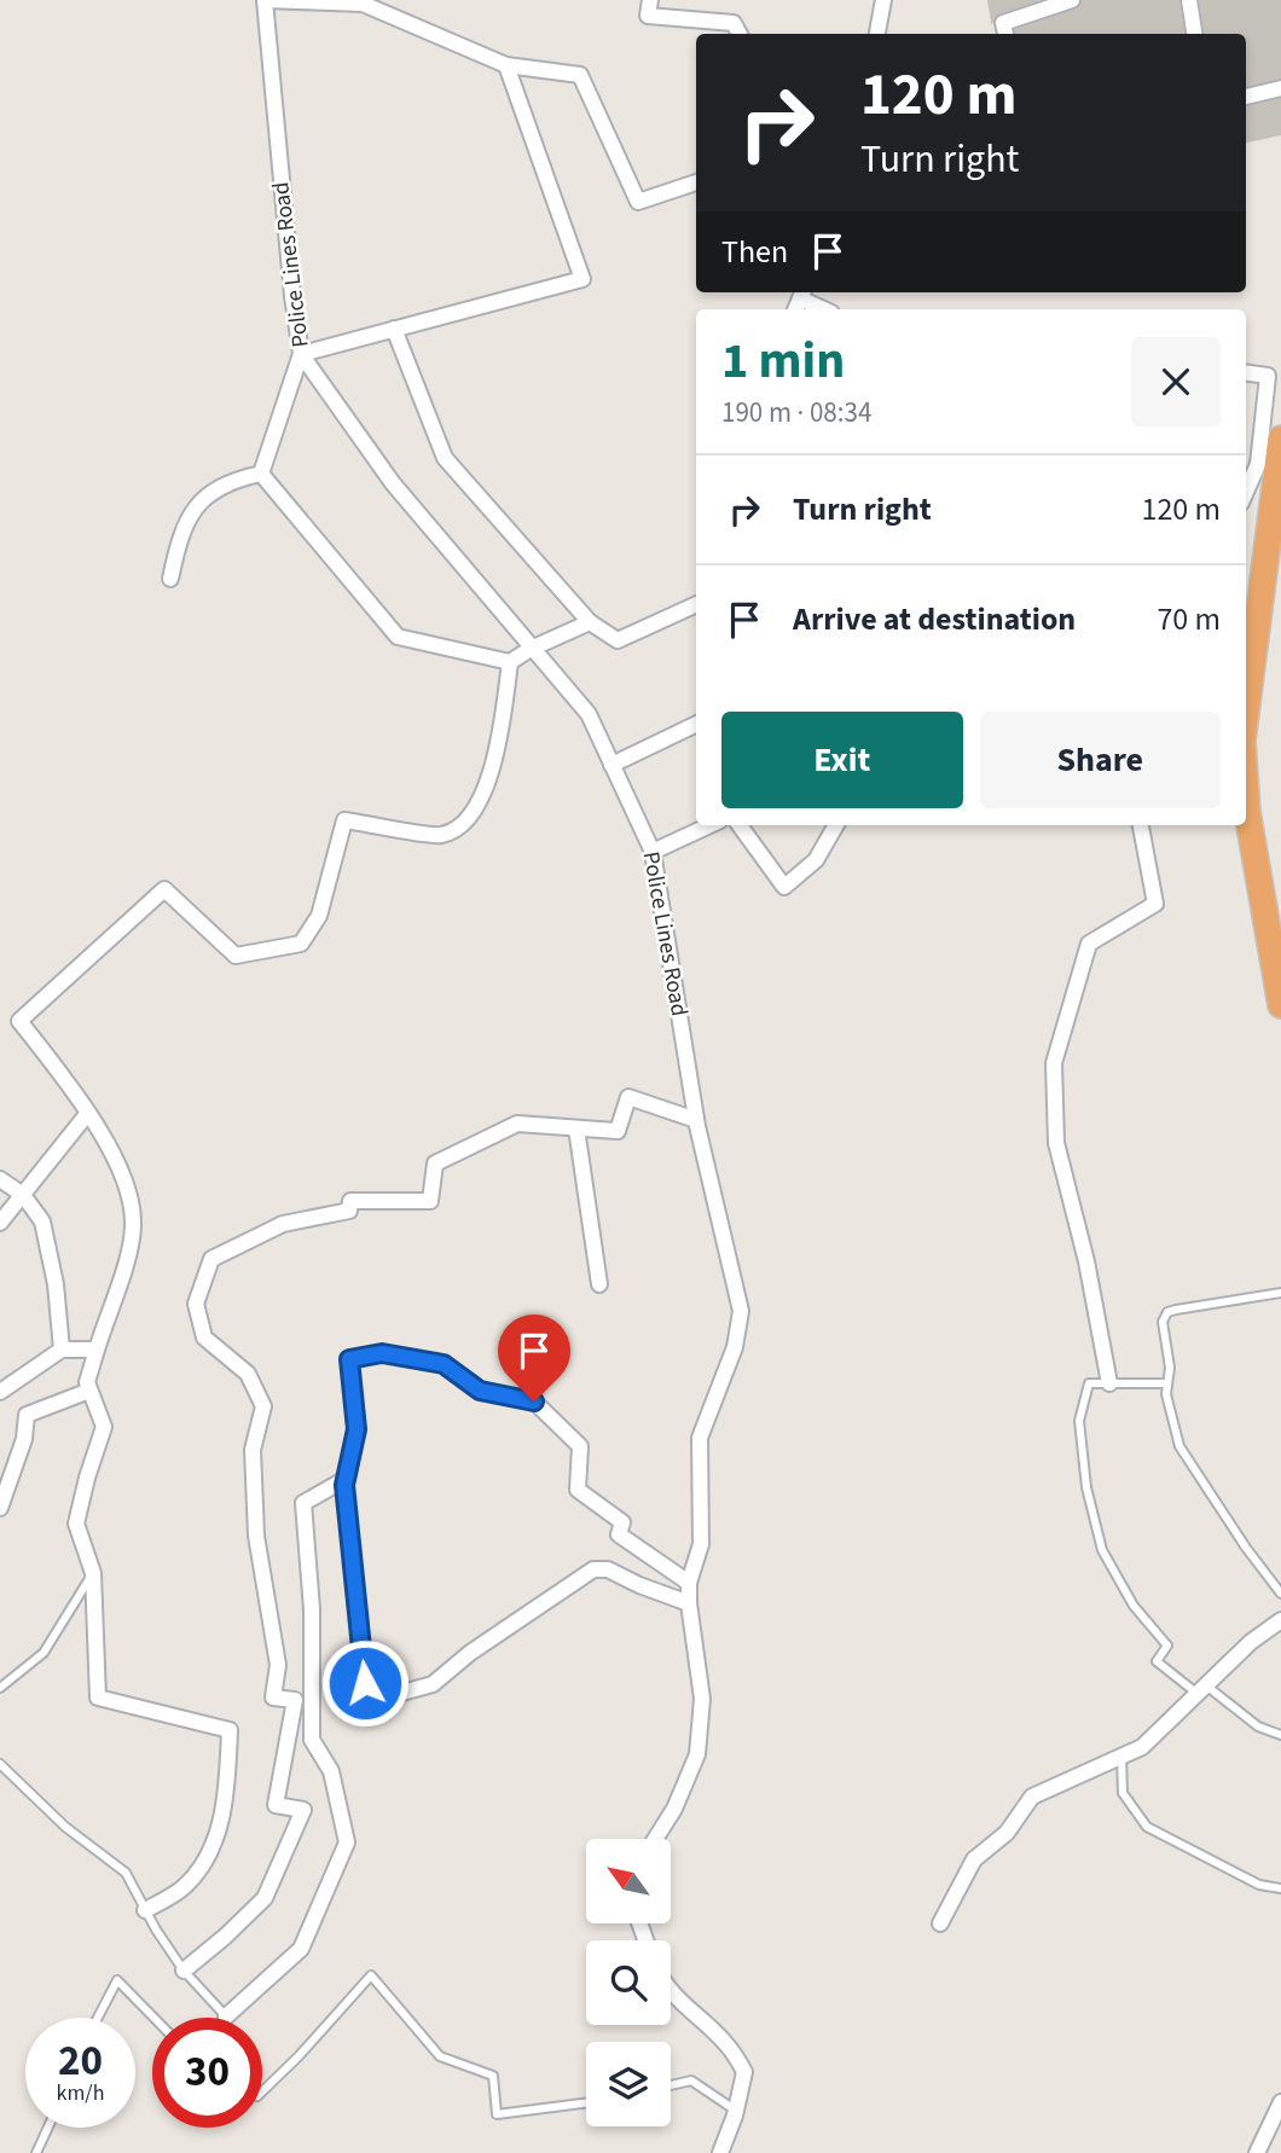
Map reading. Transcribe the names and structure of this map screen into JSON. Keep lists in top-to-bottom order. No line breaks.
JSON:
{"streets":{"street":["Police Lines Road"]},"north":"top left","page":{"turn":["120 m","Turn right"],"then":"Then","heading":["1 min","190 m · 08:34"],"list":[{"name":"Turn right","value":"120 m"},{"name":"Arrive at destination","value":"70 m"}],"buttons":["Exit","Share"],"speed":"20 km/h","limit":"30"}}
